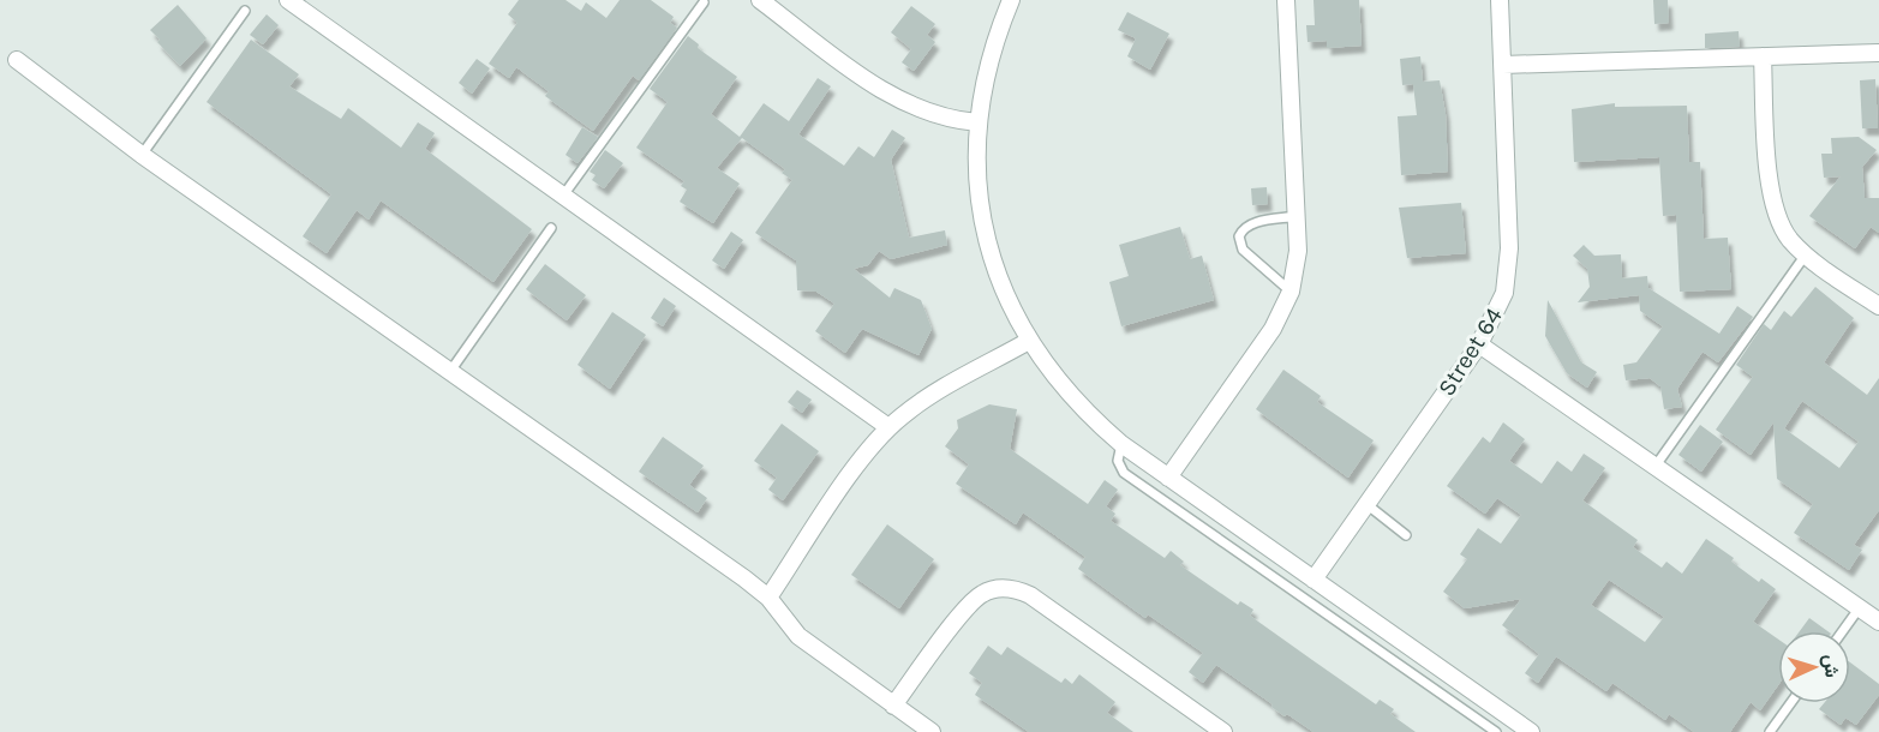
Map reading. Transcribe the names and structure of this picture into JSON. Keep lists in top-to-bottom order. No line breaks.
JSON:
{"streets":{"street":["Street 64"]},"north":"right"}
